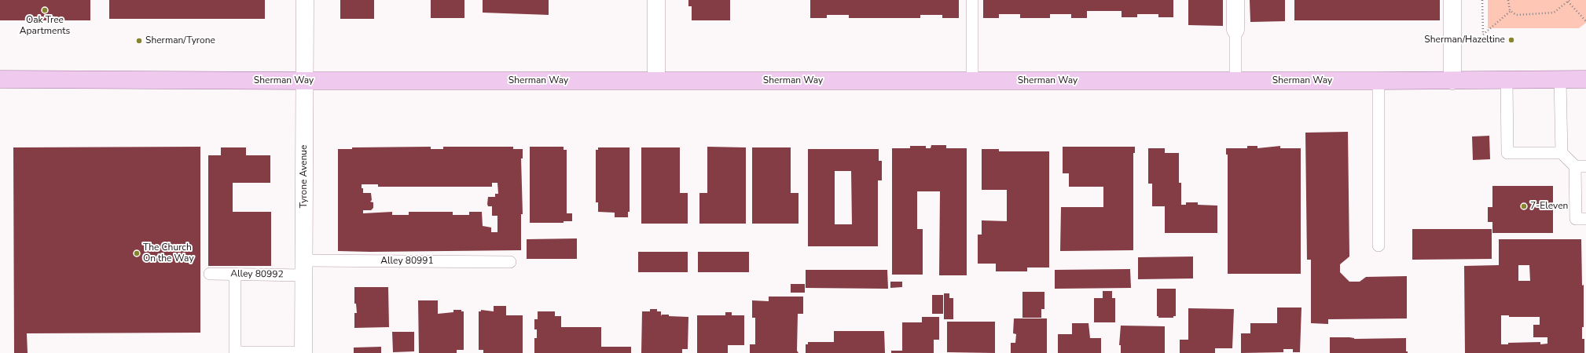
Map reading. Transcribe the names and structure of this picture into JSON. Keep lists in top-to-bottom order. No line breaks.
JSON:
{"streets":{"main road":["Sherman Way"],"street":["Tyrone Avenue"],"lane":["Alley 80991","Alley 80992"]},"crossings":[["Sherman Way","Tyrone Avenue"],["Tyrone Avenue","Alley 80991"],["Tyrone Avenue","Alley 80992"],["Alley 80991","Alley 80992"]],"places":["Oak Tree Apartments","Sherman/Hazeltine","Sherman/Tyrone","7-Eleven","The Church On the Way"]}
